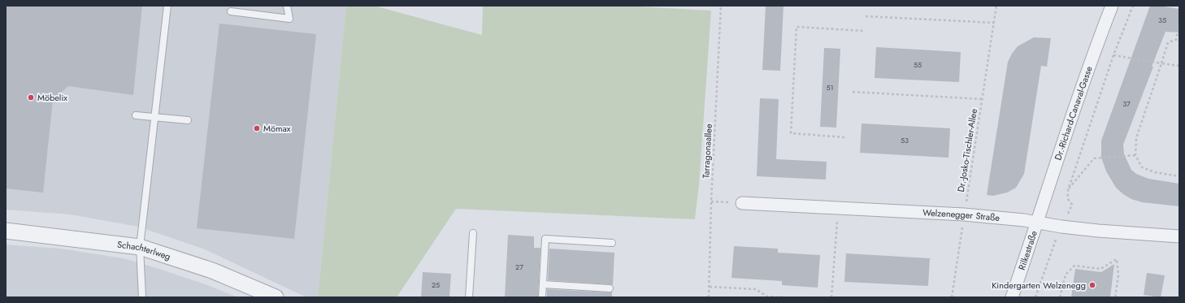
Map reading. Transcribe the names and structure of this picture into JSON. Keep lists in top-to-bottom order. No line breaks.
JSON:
{"streets":{"street":["Dr.-Richard-Canaval-Gasse","Welzenegger Straße","Rilkestraße","Schachterlweg"],"path":["Dr.-Josko-Tischler-Allee","Tarragonaallee"]},"crossings":[["Dr.-Richard-Canaval-Gasse","Welzenegger Straße"],["Dr.-Richard-Canaval-Gasse","Rilkestraße"],["Dr.-Josko-Tischler-Allee","Welzenegger Straße"],["Welzenegger Straße","Rilkestraße"]],"places":["Möbelix","Mömax","Kindergarten Welzenegg"],"house_numbers":["35","55","51","37","53","27","25"]}
